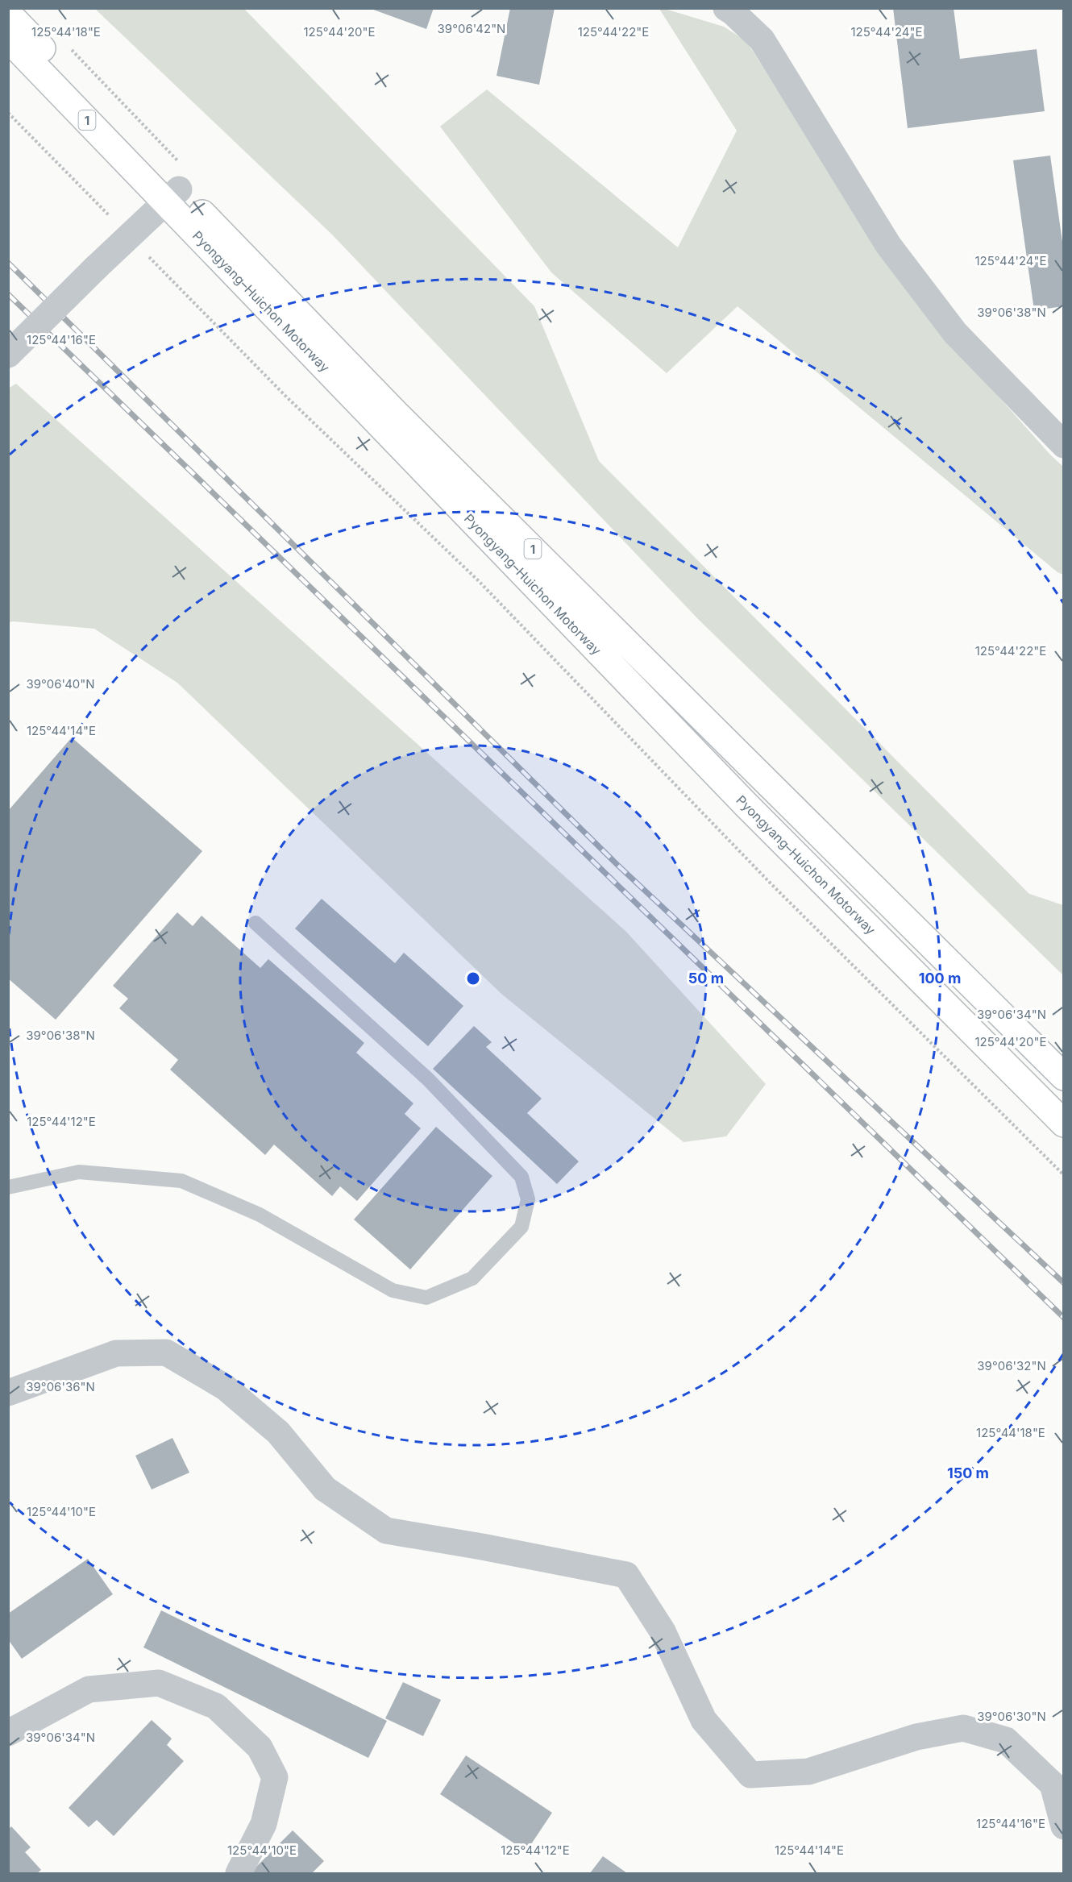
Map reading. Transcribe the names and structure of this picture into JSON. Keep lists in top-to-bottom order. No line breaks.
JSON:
{"streets":{"highway":["1","Pyongyang–Huichon Motorway"]},"coordinates":["39°06'42\"N","125°44'20\"E","125°44'22\"E","125°44'18\"E","125°44'24\"E","39°06'38\"N","125°44'16\"E","39°06'40\"N","125°44'14\"E","39°06'34\"N","125°44'12\"E","39°06'32\"N","39°06'36\"N","125°44'10\"E","39°06'30\"N"],"rings":["50 m","100 m","150 m"]}
